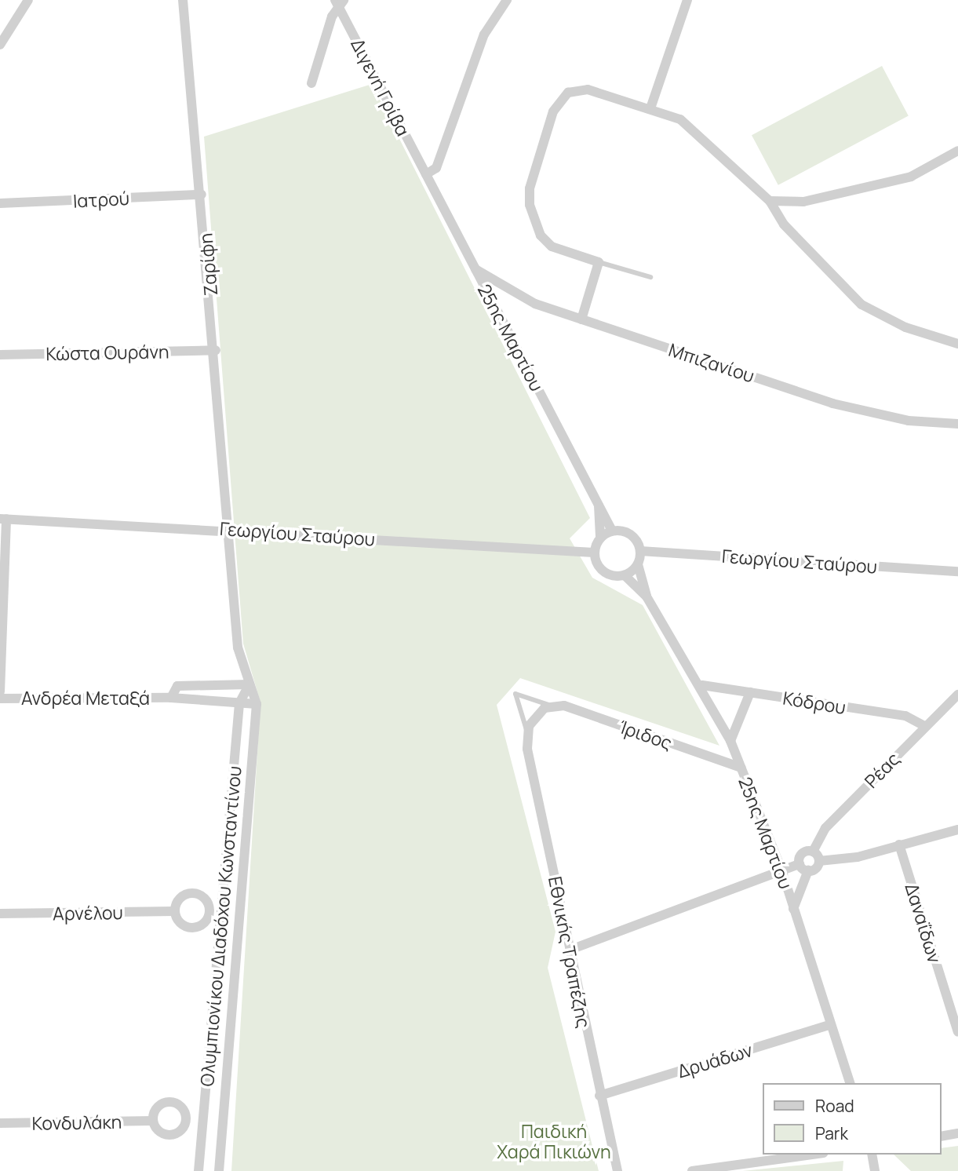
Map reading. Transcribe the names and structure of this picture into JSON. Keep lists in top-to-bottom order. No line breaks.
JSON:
{"streets":{"street":["Διγενή Γρίβα","Ιατρού","Ζαρίφη","25ης Μαρτίου","Κώστα Ουράνη","Μπιζανίου","Γεωργίου Σταύρου","Ανδρέα Μεταξά","Κόδρου","Ίριδος","Ρέας","Αρνέλου","Δαναΐδων","Ολυμπιονίκου Διαδόχου Κωνσταντίνου","Εθνικής Τραπέζης","Δρυάδων","Κονδυλάκη"]},"crossings":[["Διγενή Γρίβα","25ης Μαρτίου"],["Ιατρού","Ζαρίφη"],["Ζαρίφη","Κώστα Ουράνη"],["Ζαρίφη","Γεωργίου Σταύρου"],["Ζαρίφη","Ολυμπιονίκου Διαδόχου Κωνσταντίνου"],["25ης Μαρτίου","Μπιζανίου"],["25ης Μαρτίου","Γεωργίου Σταύρου"],["25ης Μαρτίου","Κόδρου"],["25ης Μαρτίου","Ίριδος"],["25ης Μαρτίου","Δρυάδων"],["Γεωργίου Σταύρου","Ολυμπιονίκου Διαδόχου Κωνσταντίνου"],["Ανδρέα Μεταξά","Ολυμπιονίκου Διαδόχου Κωνσταντίνου"],["Κόδρου","Ρέας"],["Ίριδος","Εθνικής Τραπέζης"],["Εθνικής Τραπέζης","Δρυάδων"]],"parks":["Παιδική Χαρά Πικιώνη"],"legend":["Road","Park"]}
